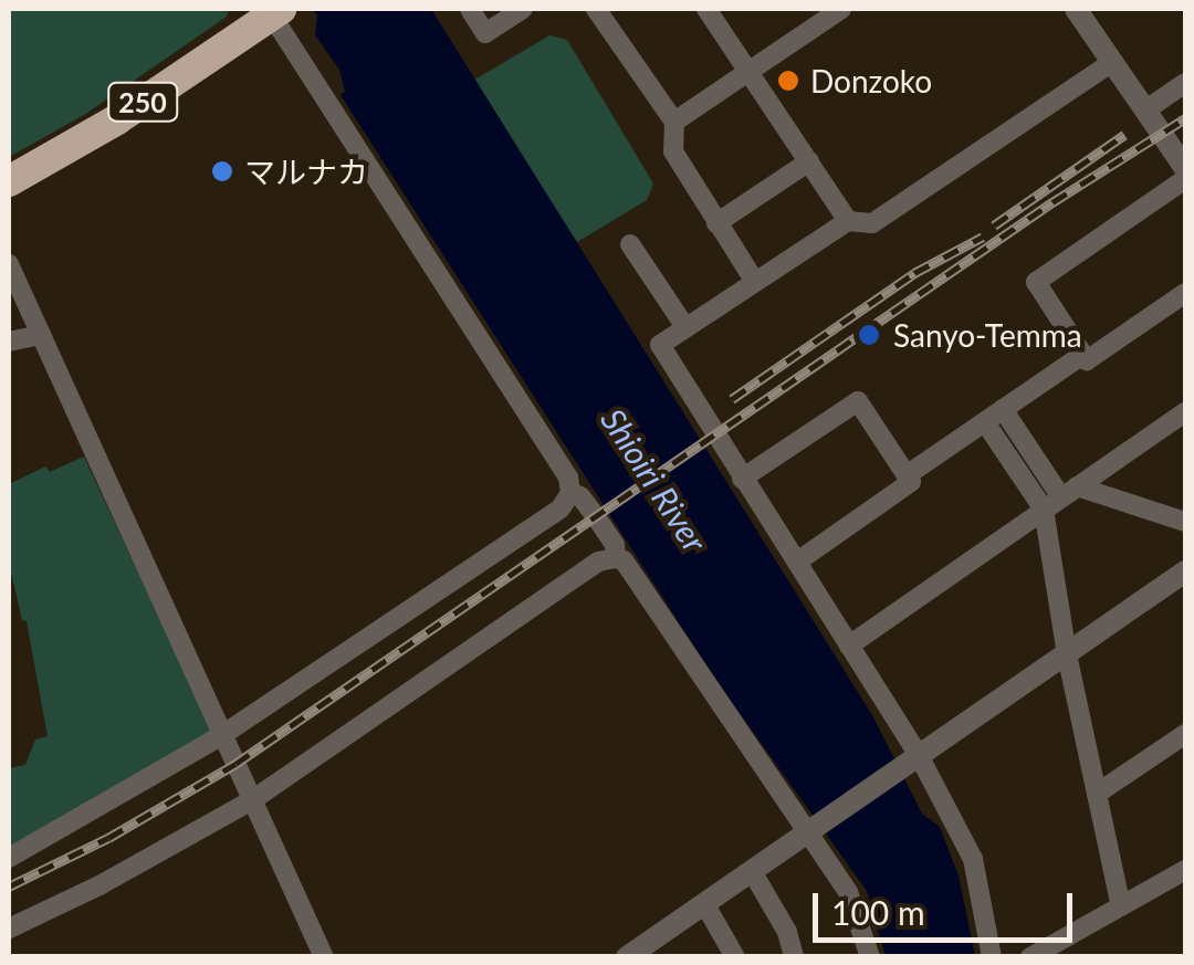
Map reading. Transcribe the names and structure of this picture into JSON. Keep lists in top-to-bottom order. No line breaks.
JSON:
{"streets":{"highway":["250"]},"water":["Shioiri River"],"places":["Donzoko","マルナカ","Sanyo-Temma"],"scale_bar":"100 m"}
